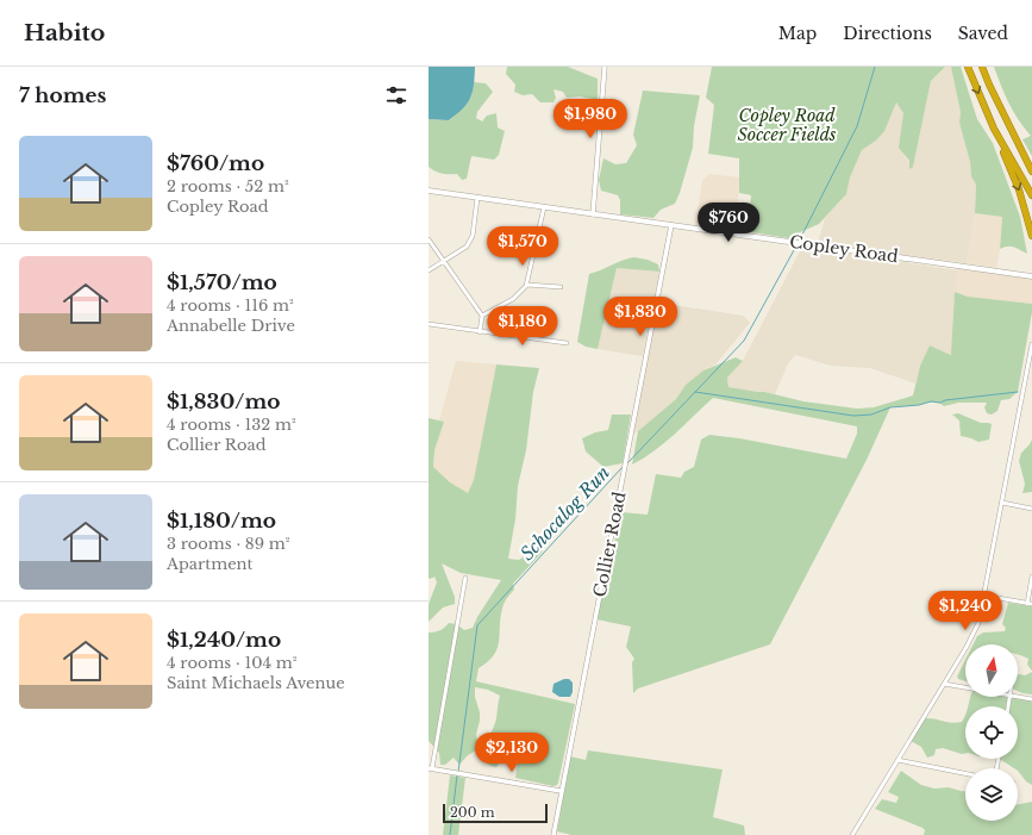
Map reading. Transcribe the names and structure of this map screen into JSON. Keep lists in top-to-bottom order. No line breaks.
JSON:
{"streets":{"main road":["Copley Road"],"street":["Collier Road"]},"crossings":[["Copley Road","Collier Road"]],"water":["Schocalog Run"],"parks":["Copley Road Soccer Fields"],"scale_bar":"200 m","north":"top","page":{"header":"Habito","nav":["Map","Directions","Saved"],"heading":"7 homes","price":["$1,980","$760","$1,570","$1,830","$1,180","$1,240","$2,130"],"list":[{"name":"$760/mo","note":"2 rooms · 52 m² · Copley Road"},{"name":"$1,570/mo","note":"4 rooms · 116 m² · Annabelle Drive"},{"name":"$1,830/mo","note":"4 rooms · 132 m² · Collier Road"},{"name":"$1,180/mo","note":"3 rooms · 89 m² · Apartment"},{"name":"$1,240/mo","note":"4 rooms · 104 m² · Saint Michaels Avenue"}],"scale":"200 m"}}
